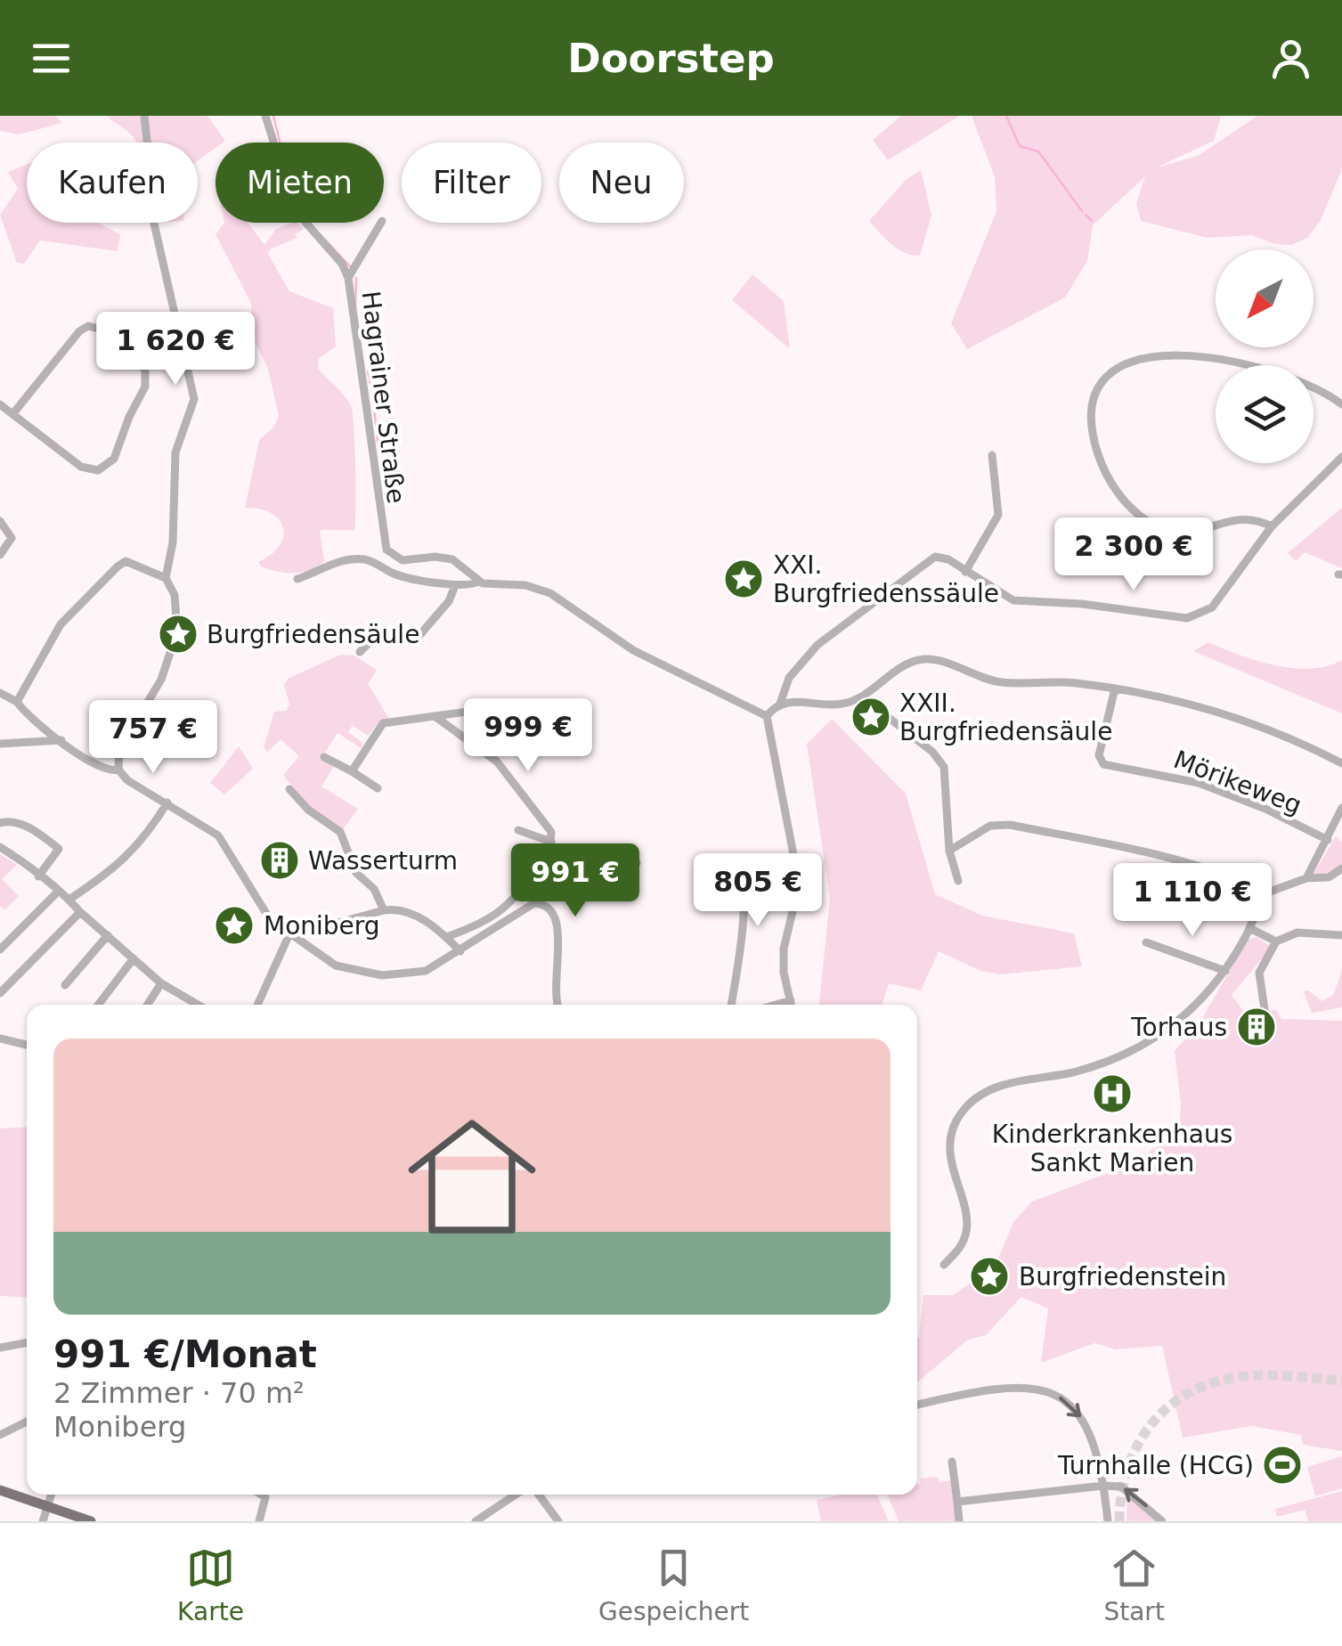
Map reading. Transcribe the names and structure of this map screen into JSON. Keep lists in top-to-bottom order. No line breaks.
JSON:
{"streets":{"street":["Hagrainer Straße","Mörikeweg"]},"places":{"place":["XXI. Burgfriedenssäule","Burgfriedensäule","XXII. Burgfriedensäule","Moniberg","Burgfriedenstein"],"building":["Wasserturm","Torhaus"],"hospital":["Kinderkrankenhaus Sankt Marien"],"sports":["Turnhalle (HCG)"]},"north":"bottom left","page":{"header":"Doorstep","chip":["Kaufen","Mieten","Filter","Neu"],"price":["1 620 €","2 300 €","999 €","757 €","991 €","805 €","1 110 €"],"list":[{"name":"991 €/Monat","note":"2 Zimmer · 70 m² · Moniberg"}],"tabs":["Karte","Gespeichert","Start"]}}
